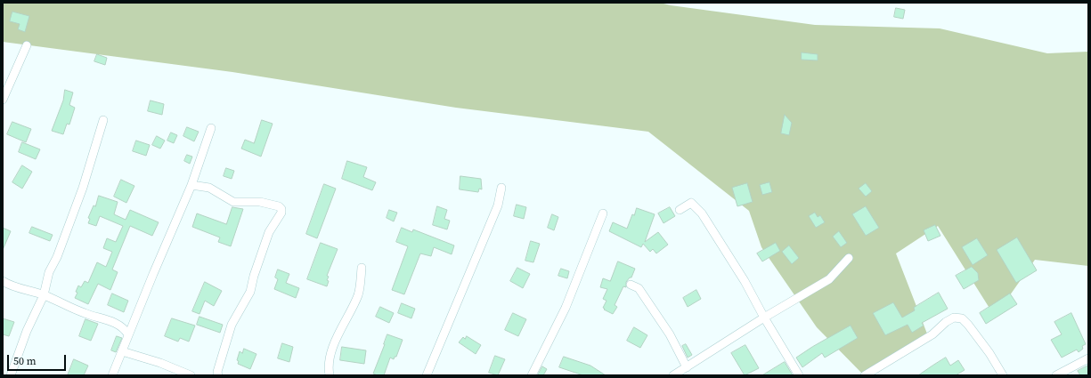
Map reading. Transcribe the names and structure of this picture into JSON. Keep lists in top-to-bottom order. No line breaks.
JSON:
{"scale_bar":"50 m"}
